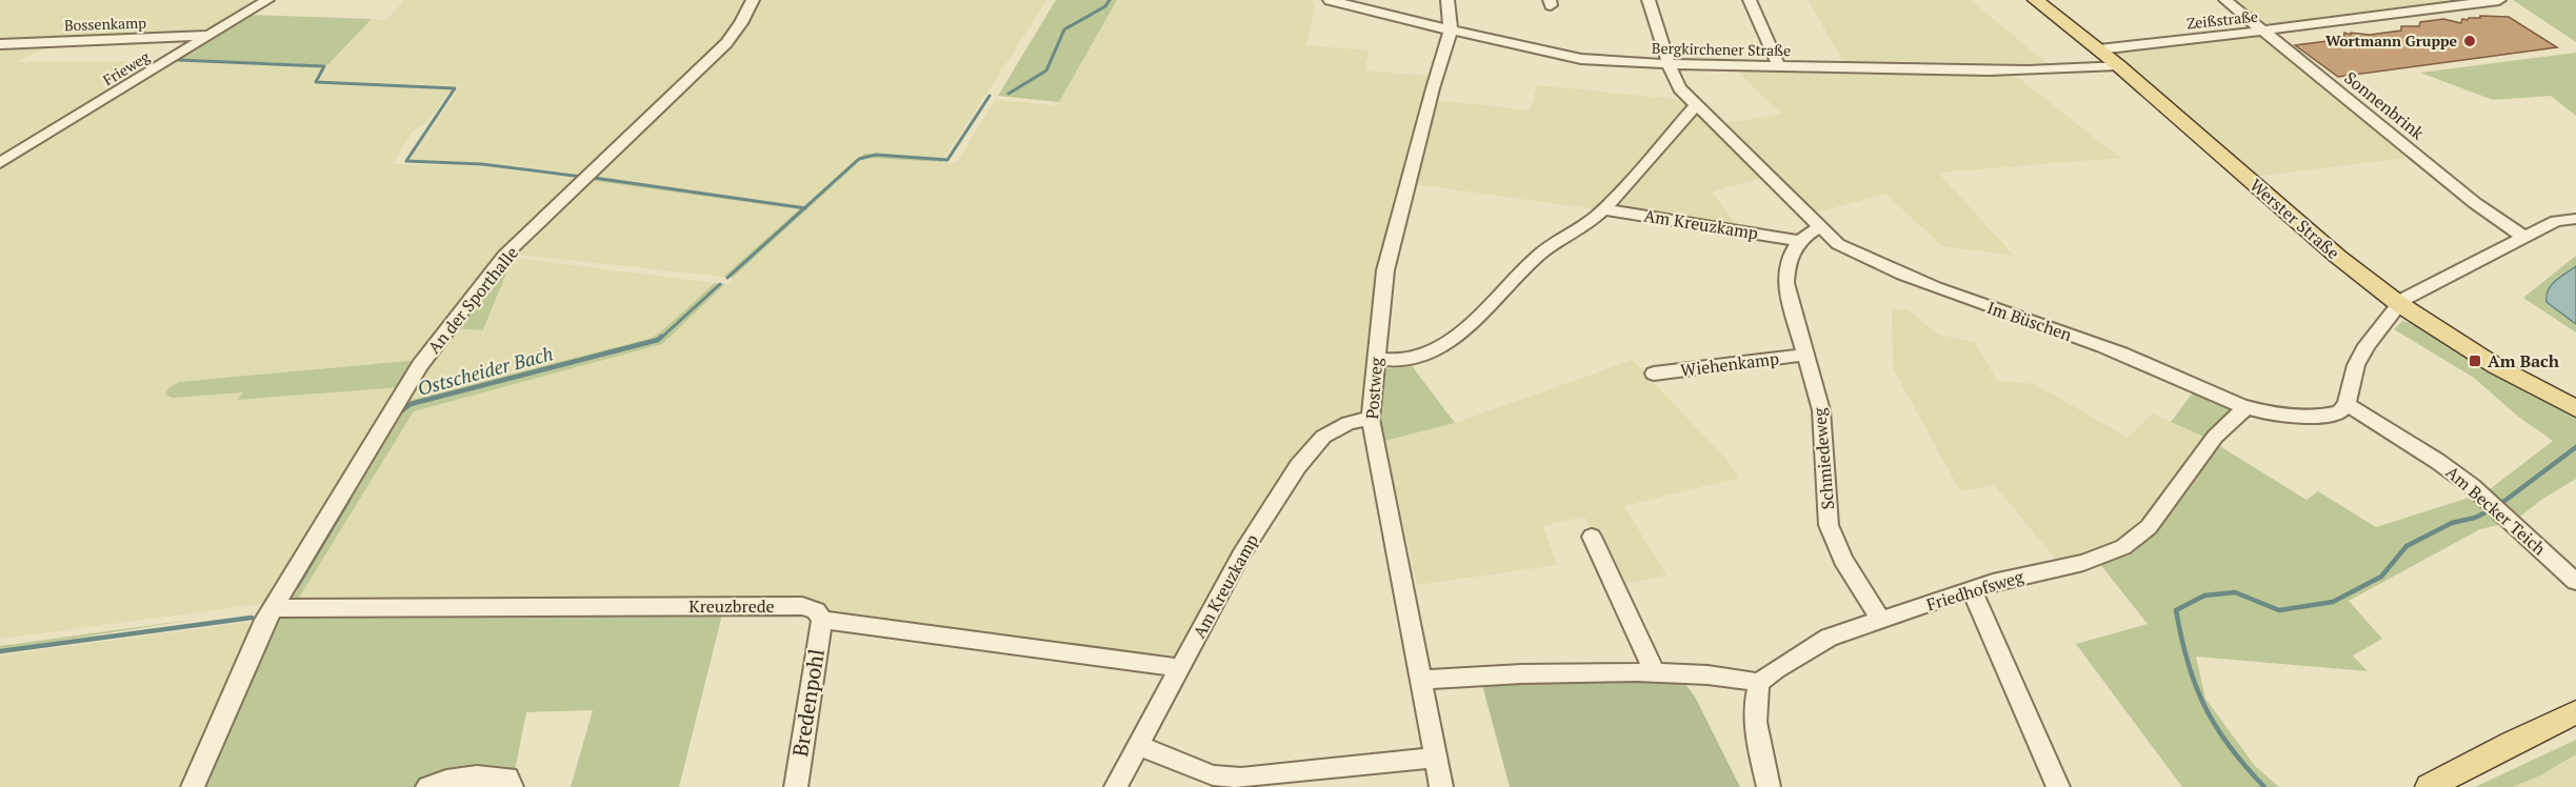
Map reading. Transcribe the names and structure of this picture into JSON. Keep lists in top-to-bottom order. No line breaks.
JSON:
{"streets":{"main road":["Werster Straße"],"street":["Zeißstraße","Bossenkamp","Bergkirchener Straße","Frieweg","Sonnenbrink","Am Kreuzkamp","An der Sporthalle","Im Büschen","Wiehenkamp","Postweg","Schmiedeweg","Am Becker Teich","Friedhofsweg","Kreuzbrede","Bredenpohl"]},"crossings":[["Zeißstraße","Sonnenbrink"],["Zeißstraße","Werster Straße"],["Bossenkamp","Frieweg"],["Bergkirchener Straße","Werster Straße"],["Bergkirchener Straße","Im Büschen"],["Bergkirchener Straße","Postweg"],["Am Kreuzkamp","Postweg"],["Am Kreuzkamp","Schmiedeweg"],["Am Kreuzkamp","Kreuzbrede"],["An der Sporthalle","Kreuzbrede"],["Im Büschen","Am Becker Teich"],["Im Büschen","Friedhofsweg"],["Wiehenkamp","Schmiedeweg"],["Schmiedeweg","Friedhofsweg"],["Kreuzbrede","Bredenpohl"]],"water":["Ostscheider Bach"],"places":{"other":["Wortmann Gruppe"],"transit":["Am Bach"]}}
